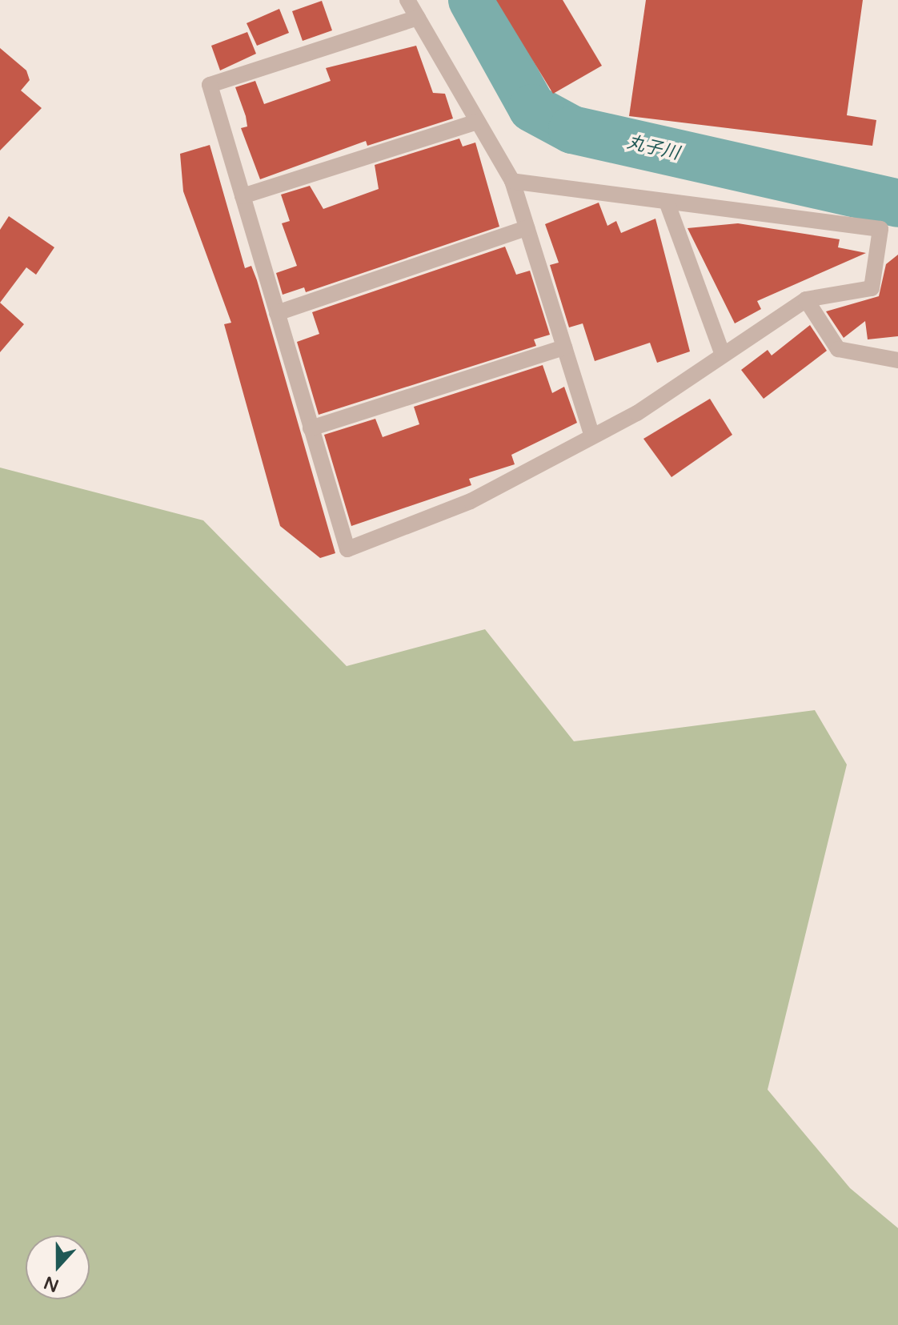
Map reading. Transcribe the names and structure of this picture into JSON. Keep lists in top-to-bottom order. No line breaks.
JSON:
{"water":["丸子川"],"north":"bottom"}
